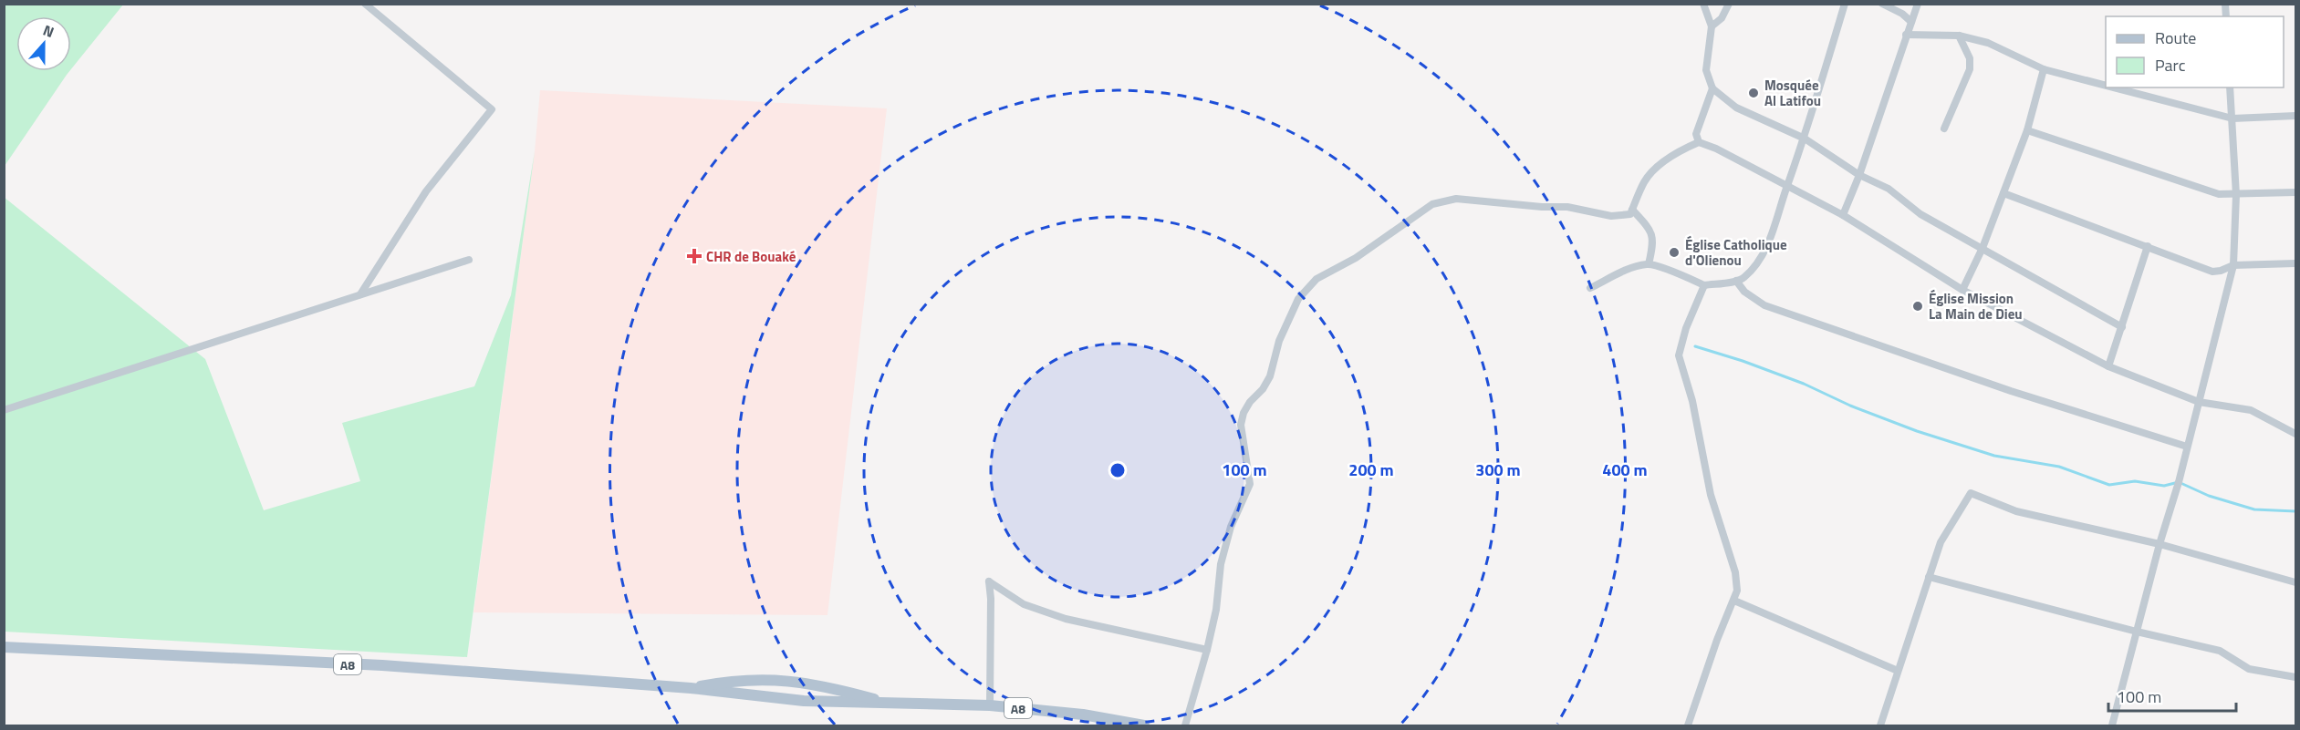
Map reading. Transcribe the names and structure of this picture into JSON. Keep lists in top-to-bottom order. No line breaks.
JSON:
{"streets":{"main road":["A8"]},"places":{"other":["Mosquée Al Latifou","Église Catholique d'Olienou","Église Mission La Main de Dieu"],"health":["CHR de Bouaké"]},"legend":["Route","Parc"],"scale_bar":"100 m","north":"top","rings":["100 m","200 m","300 m","400 m"]}
